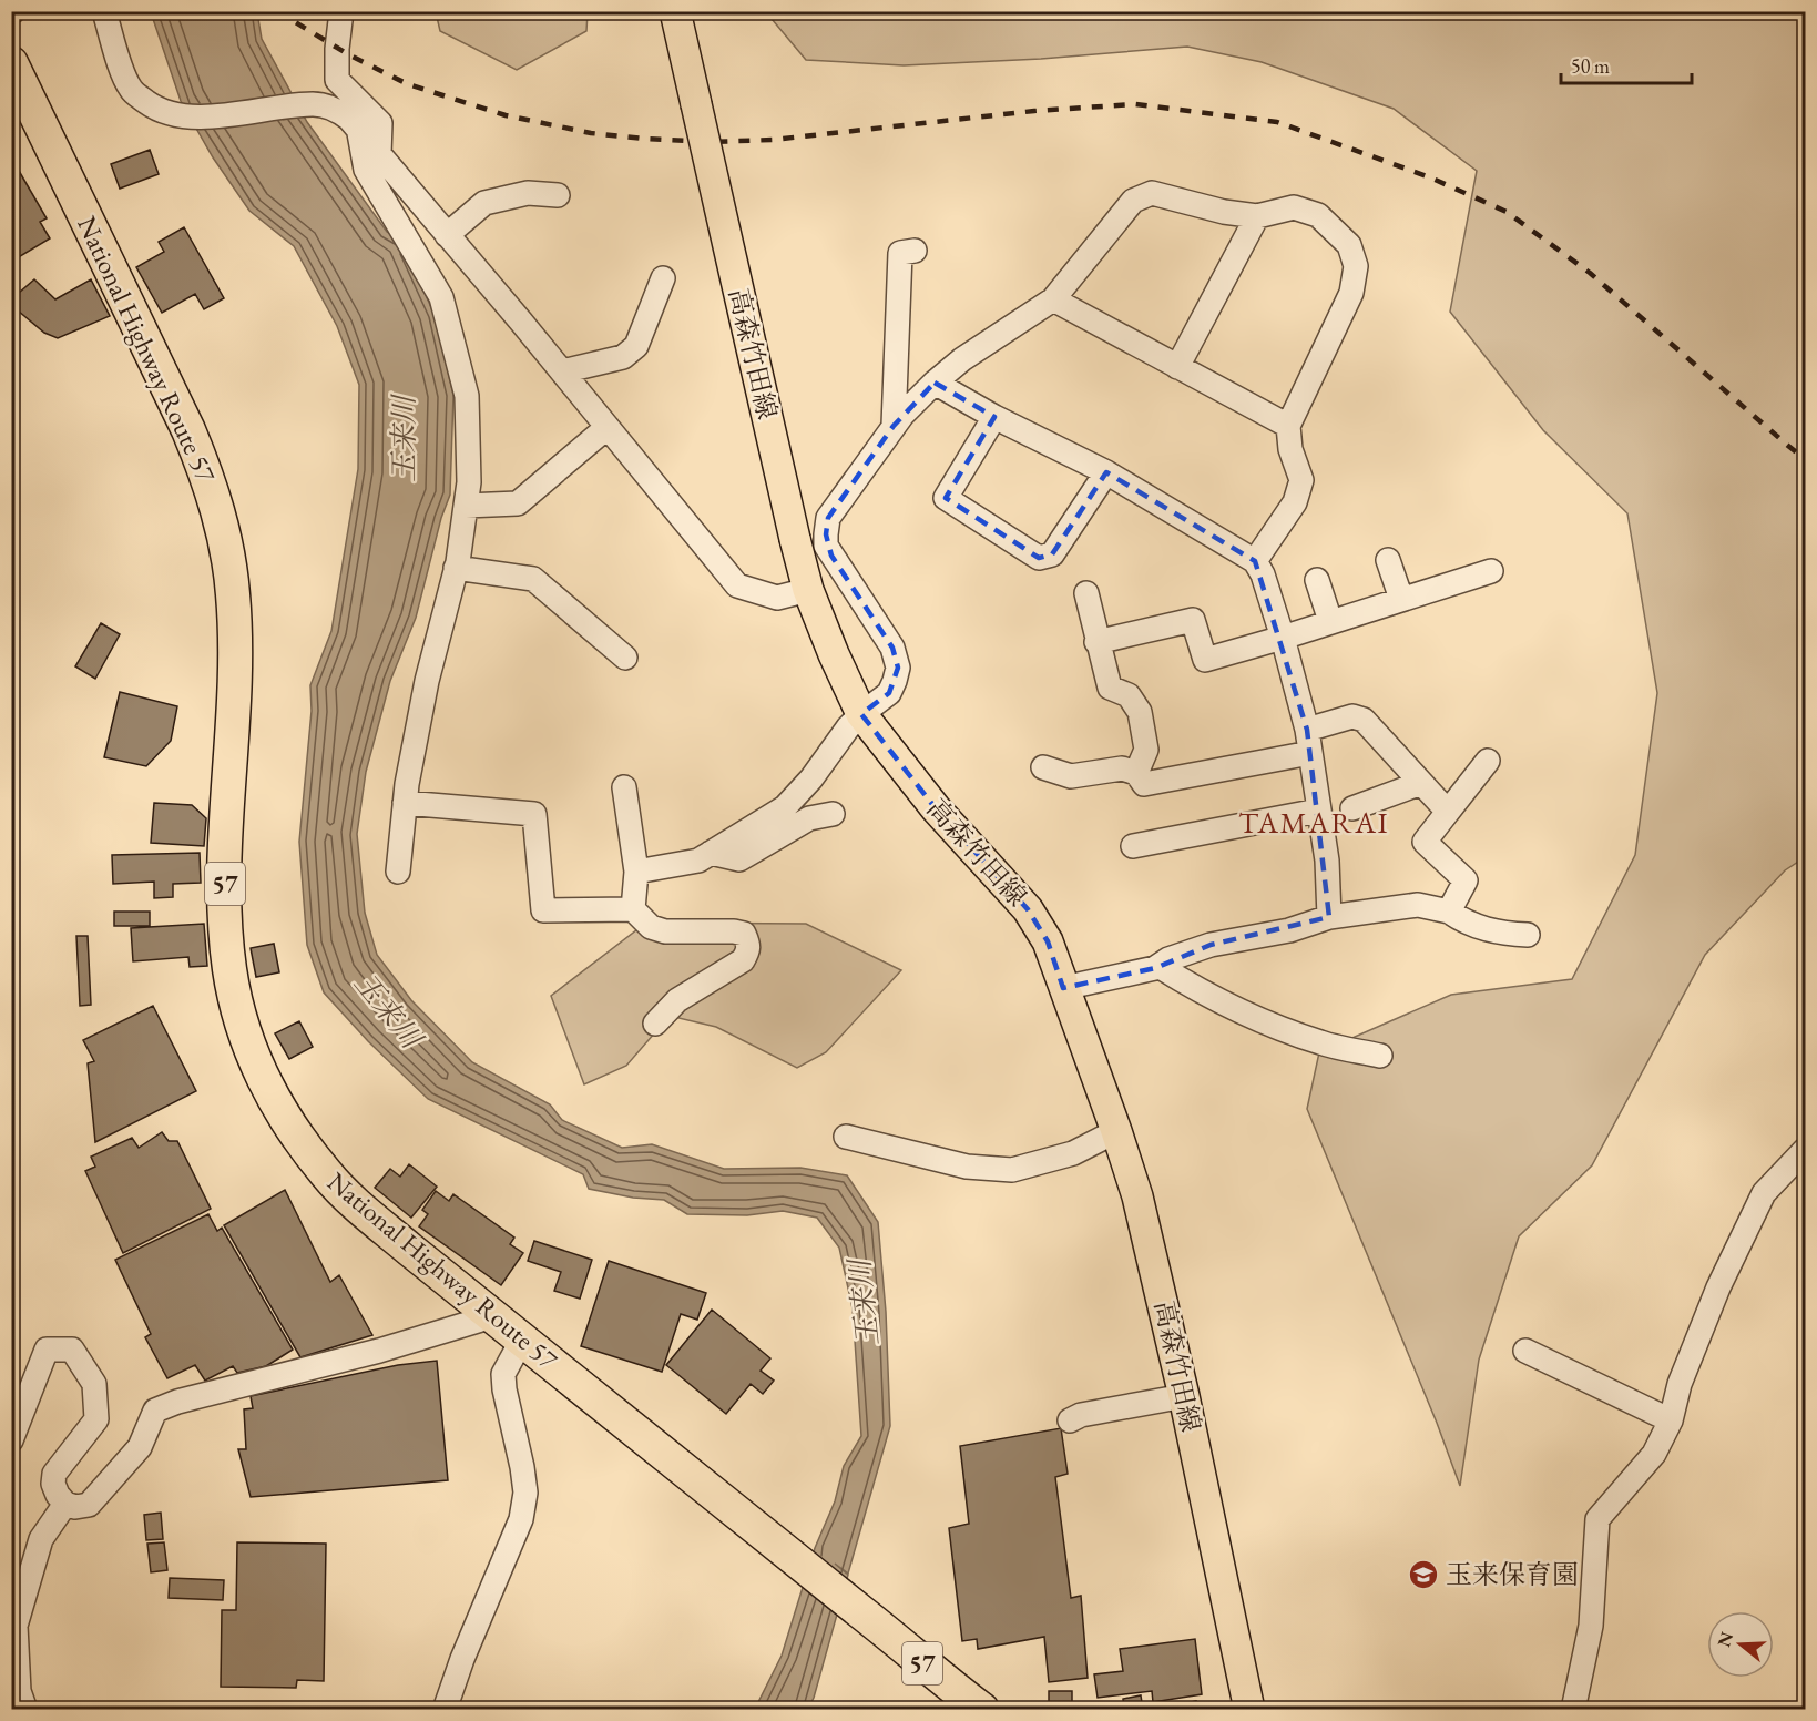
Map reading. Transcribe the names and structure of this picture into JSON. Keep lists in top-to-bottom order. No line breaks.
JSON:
{"streets":{"highway":["National Highway Route 57","57"],"main road":["高森竹田線"]},"districts":["TAMARAI"],"water":["玉来川"],"places":{"school or university":["玉来保育園"]},"scale_bar":"50 m","north":"left"}
